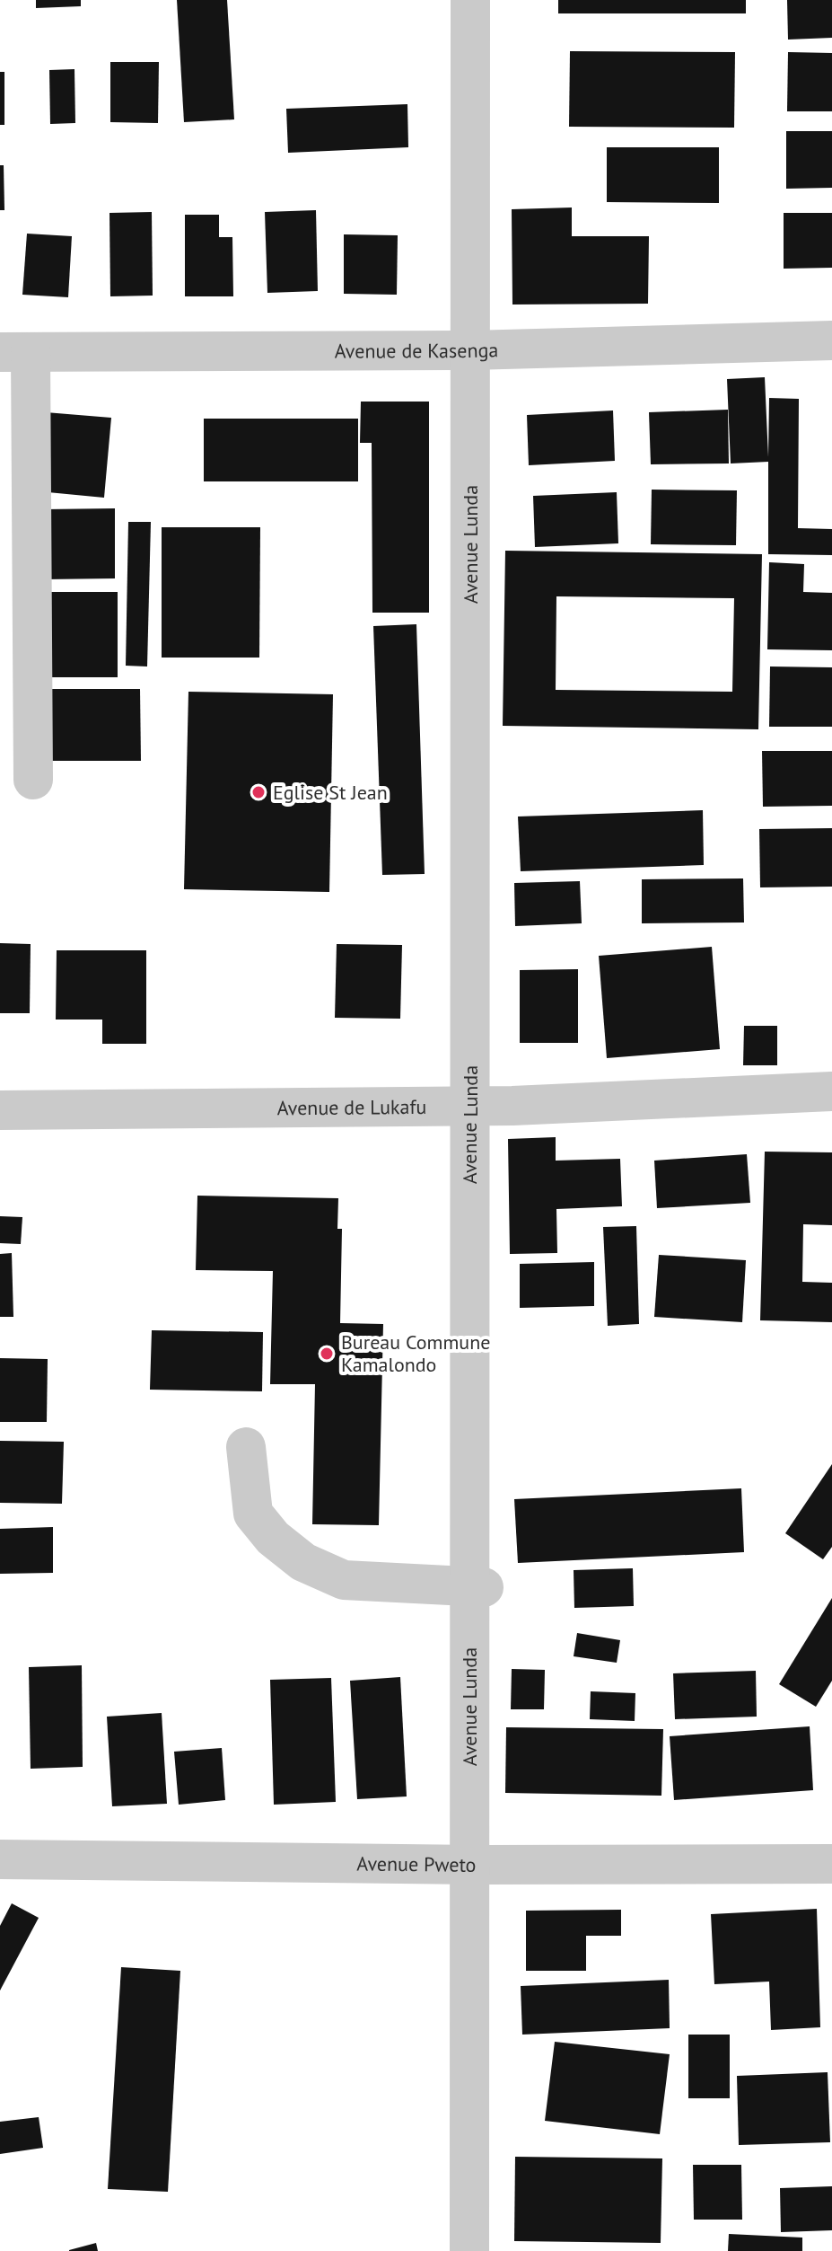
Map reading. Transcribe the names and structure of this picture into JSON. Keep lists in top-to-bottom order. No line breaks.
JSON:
{"streets":{"street":["Avenue de Kasenga","Avenue Lunda","Avenue de Lukafu","Avenue Pweto"]},"crossings":[["Avenue de Kasenga","Avenue Lunda"],["Avenue Lunda","Avenue de Lukafu"],["Avenue Lunda","Avenue Pweto"]],"places":["Eglise St Jean","Bureau Commune Kamalondo"]}
